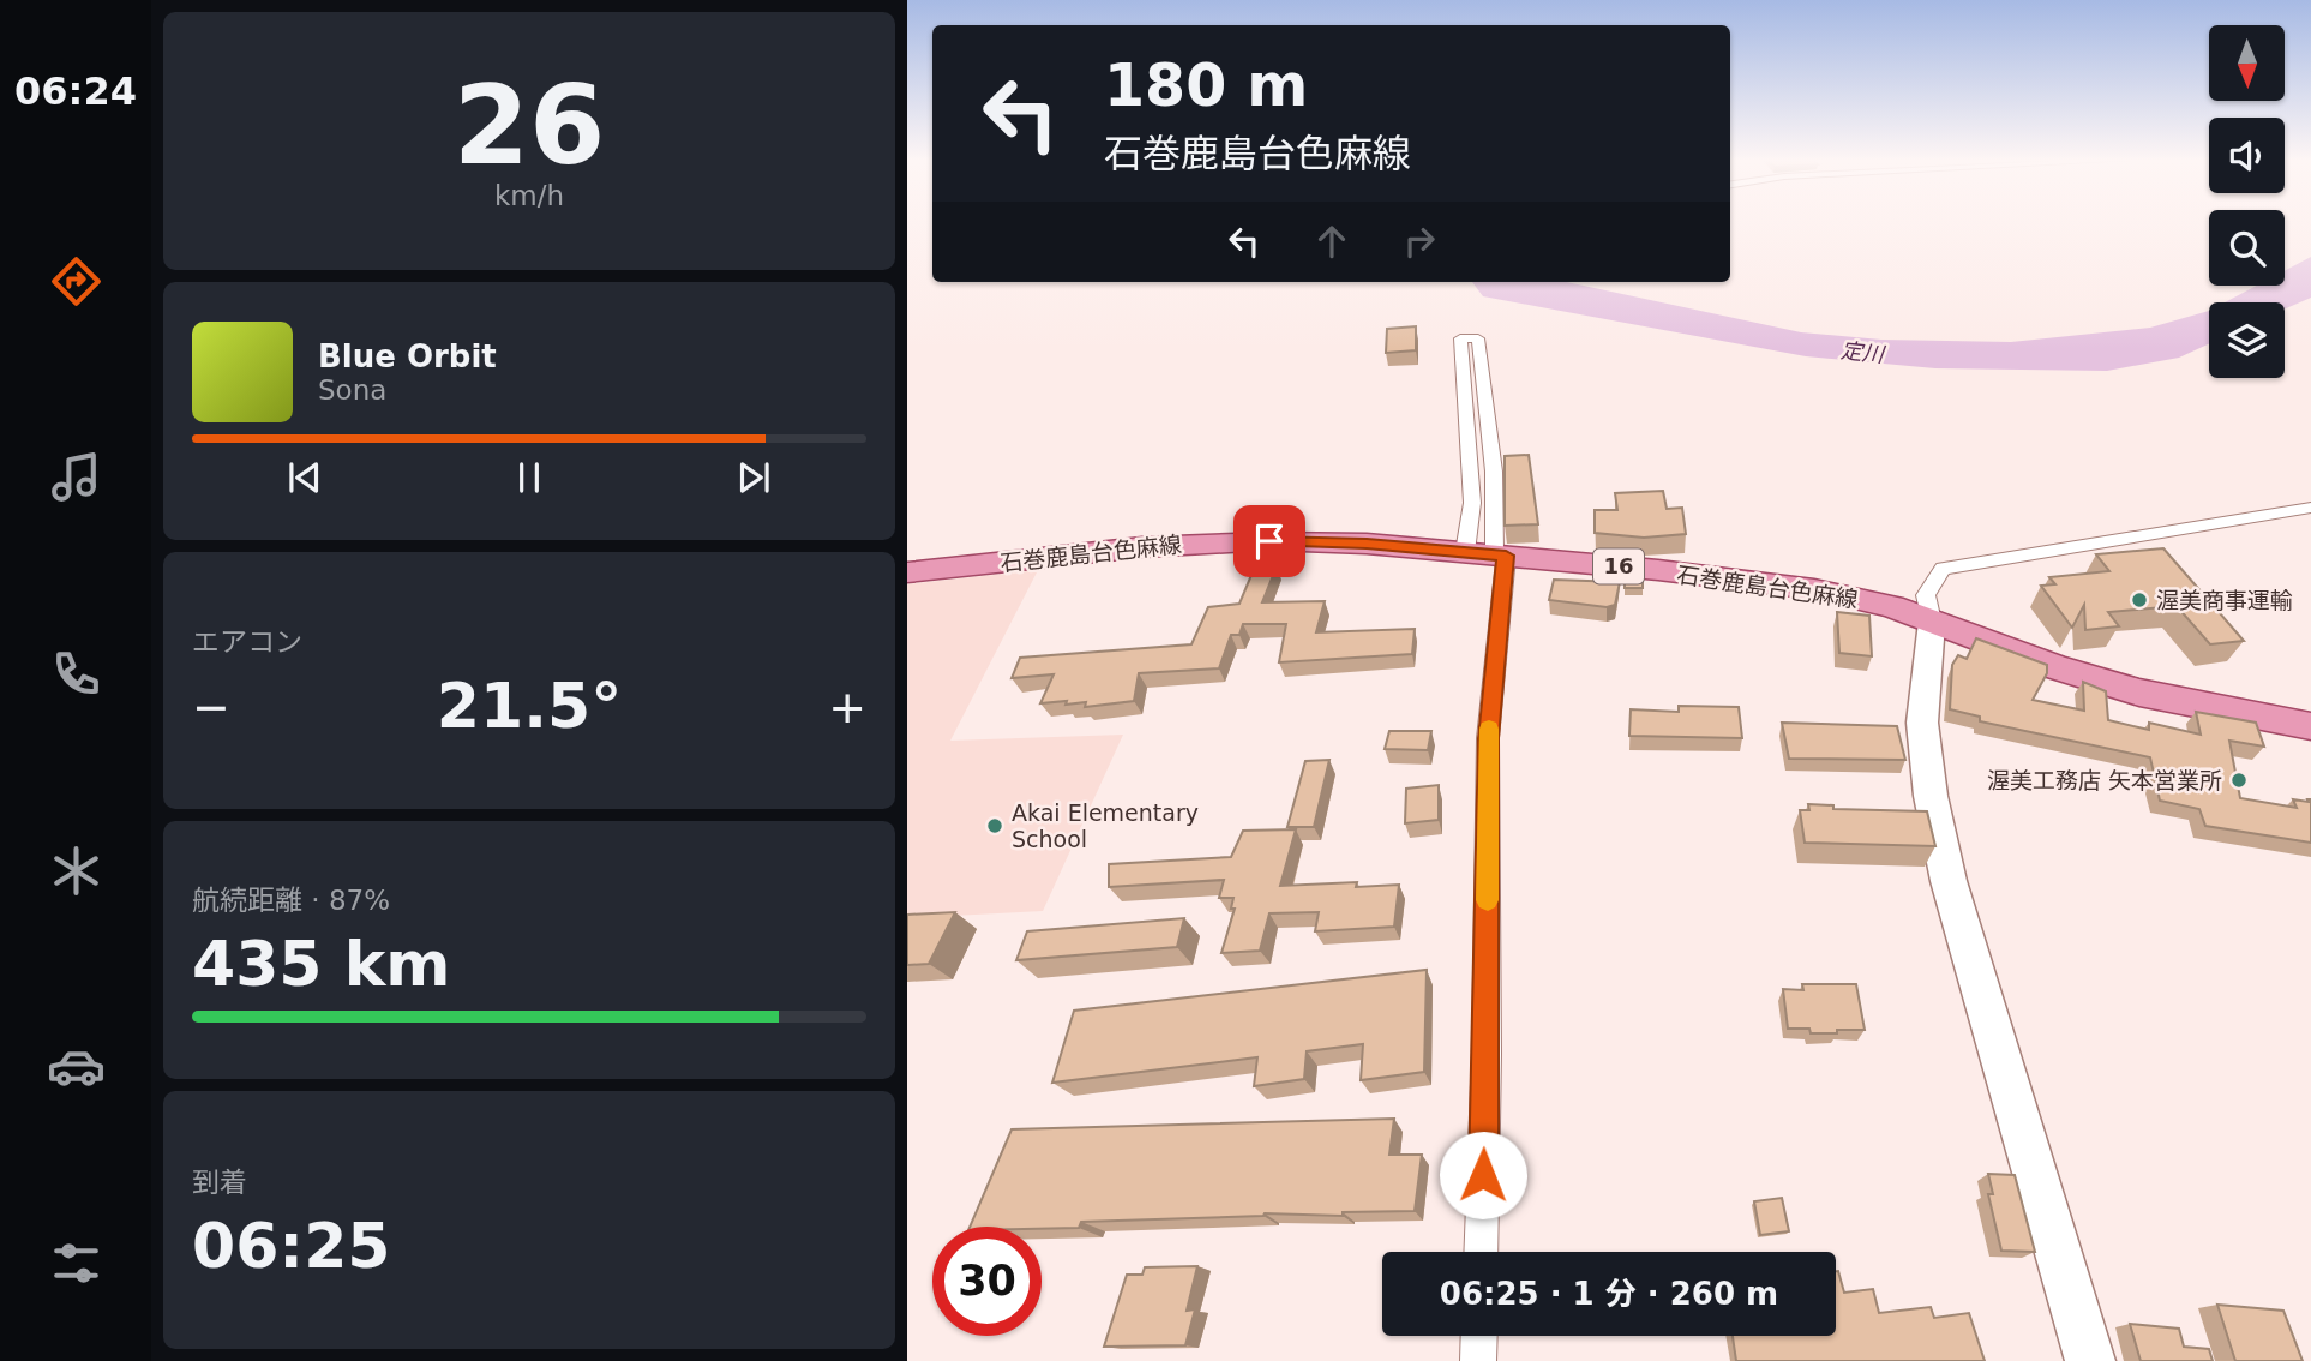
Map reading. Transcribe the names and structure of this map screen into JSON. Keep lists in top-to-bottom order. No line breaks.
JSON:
{"streets":{"main road":["石巻鹿島台色麻線","16"]},"water":["定川"],"places":["渥美商事運輸","渥美工務店 矢本営業所","Akai Elementary School"],"north":"bottom","page":{"tabs":"06:24","tile":[["26","km/h"],"エアコン",["航続距離 · 87%","435 km"],["到着","06:25"]],"turn":["180 m","石巻鹿島台色麻線"],"song":["Blue Orbit","Sona"],"heat":["−","21.5°","+"],"limit":"30","trip":"06:25 · 1 分 · 260 m"}}
